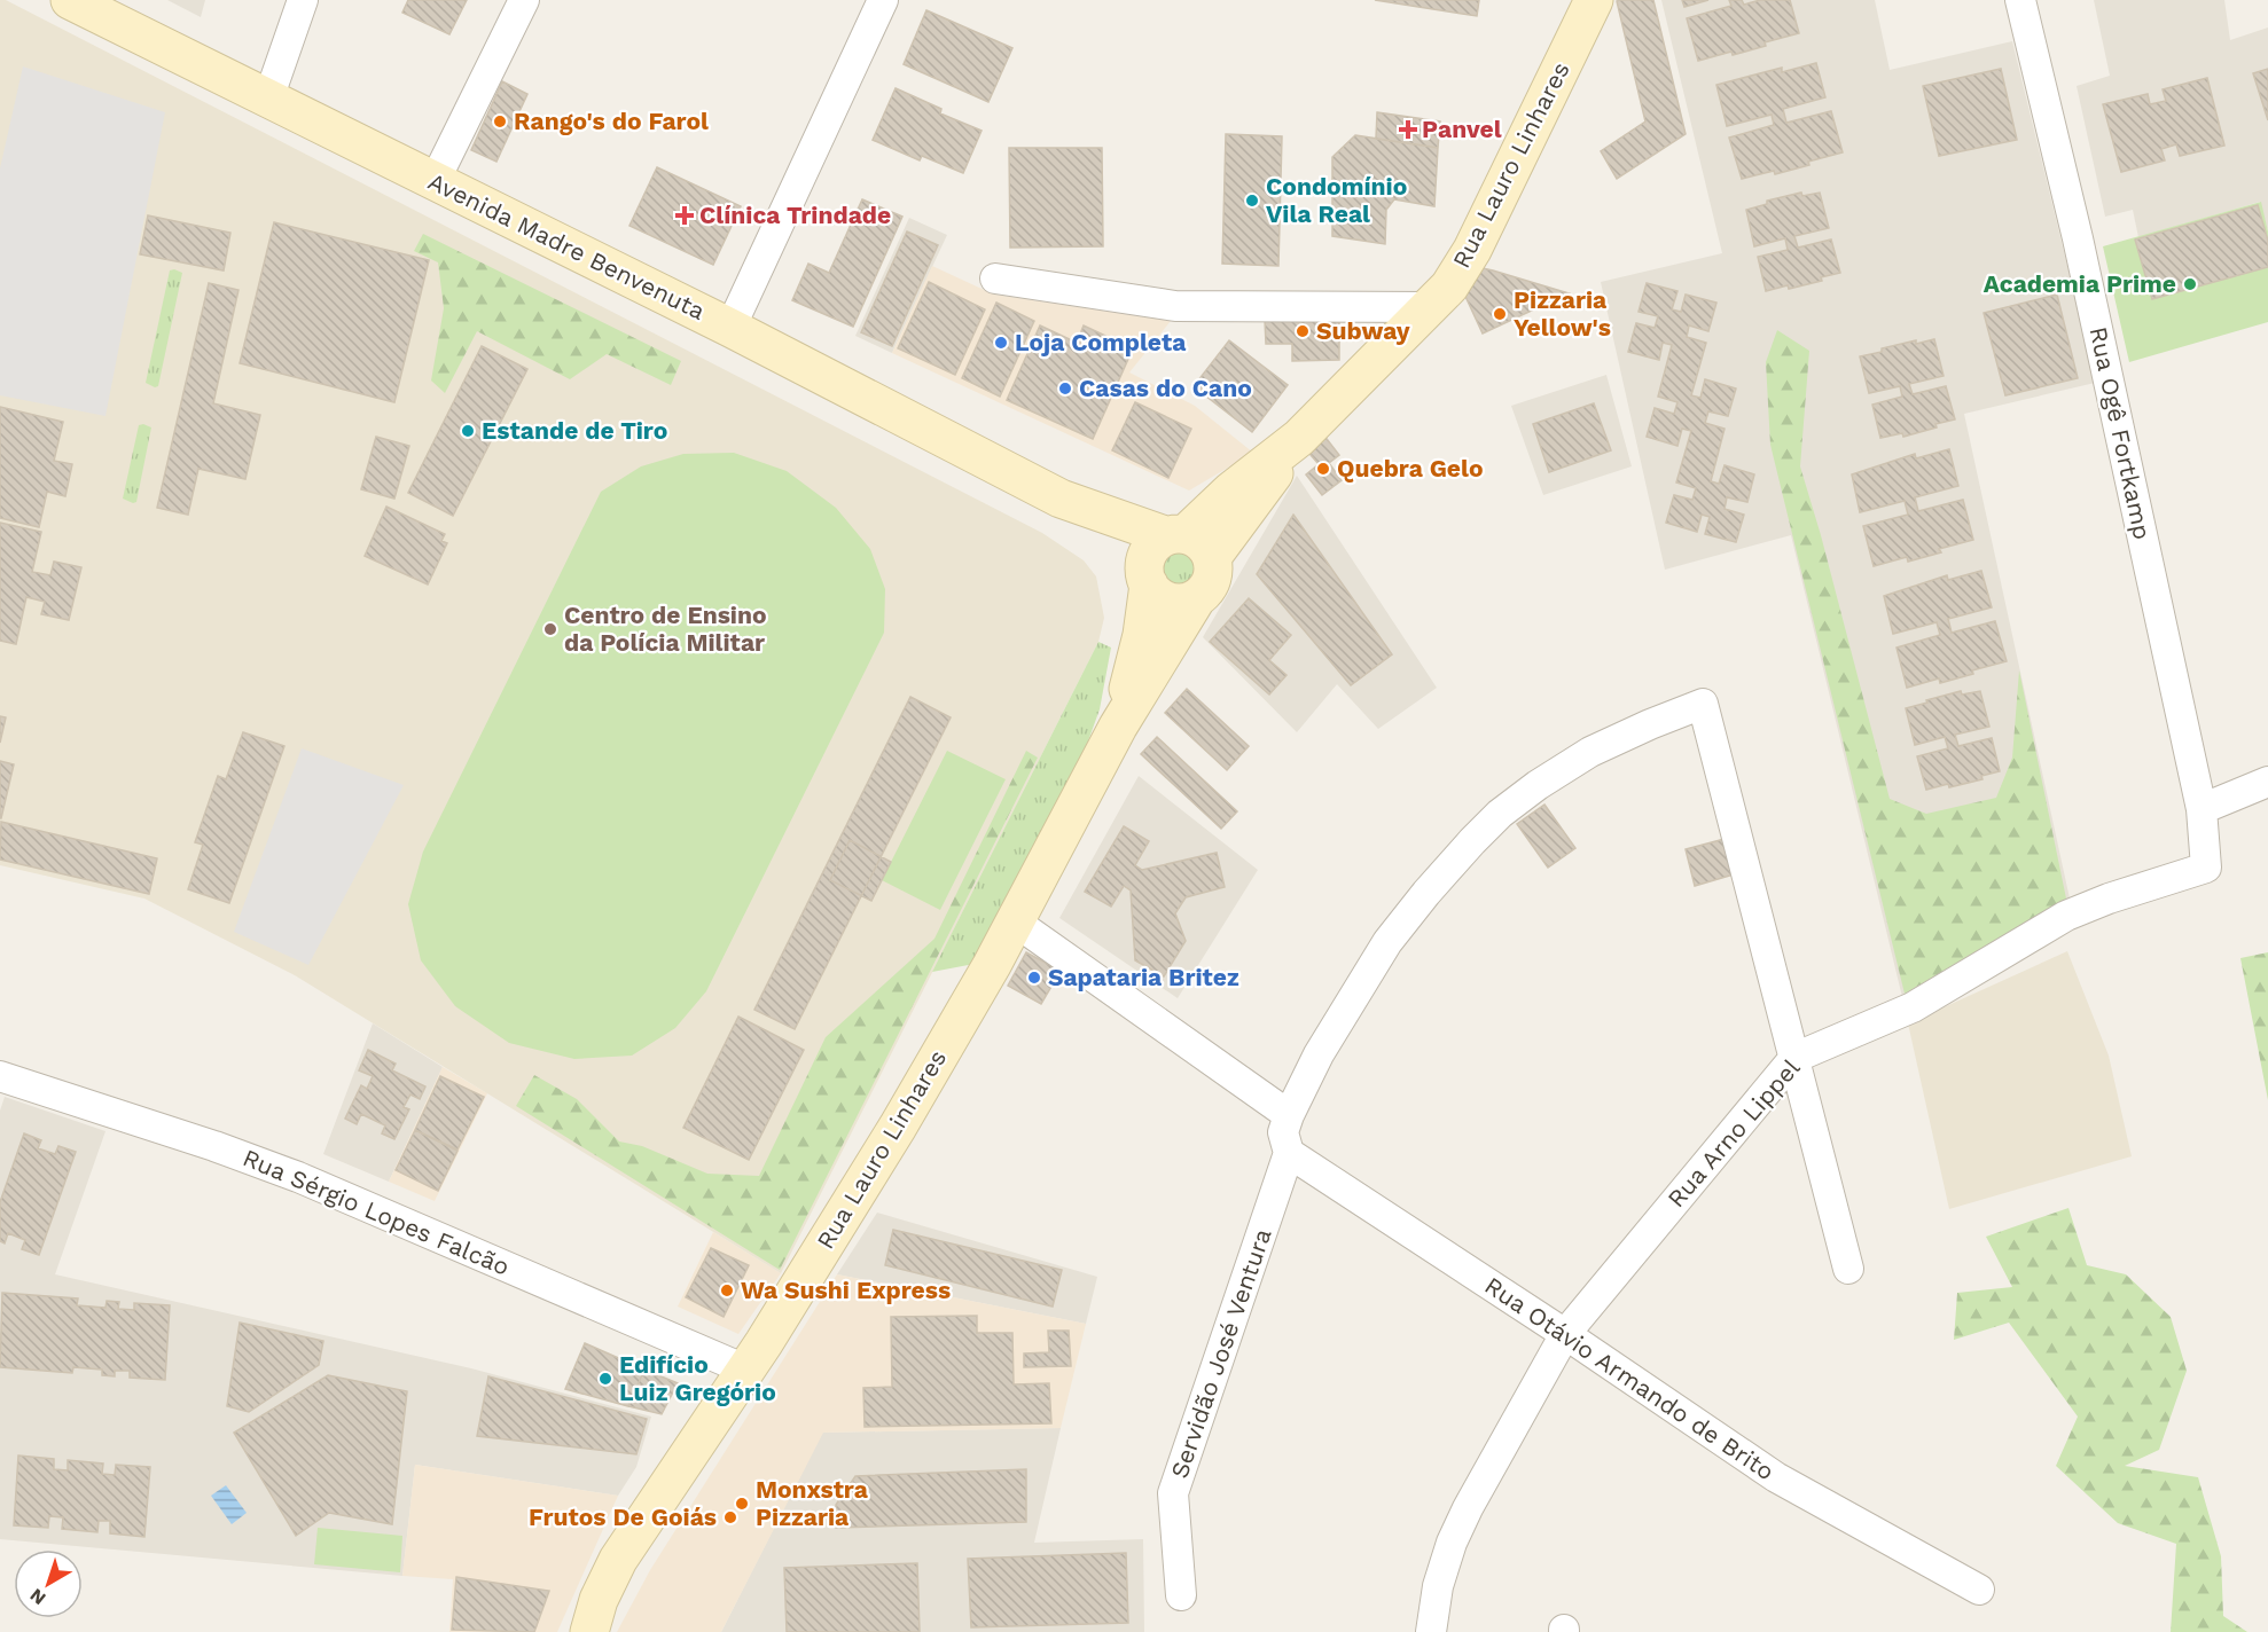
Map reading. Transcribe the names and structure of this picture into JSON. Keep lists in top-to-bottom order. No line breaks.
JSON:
{"streets":{"main road":["Rua Lauro Linhares","Avenida Madre Benvenuta"],"street":["Rua Ogê Fortkamp","Rua Arno Lippel","Rua Sérgio Lopes Falcão","Servidão José Ventura","Rua Otávio Armando de Brito"]},"crossings":[["Rua Lauro Linhares","Avenida Madre Benvenuta"],["Rua Lauro Linhares","Rua Sérgio Lopes Falcão"],["Rua Ogê Fortkamp","Rua Arno Lippel"],["Rua Arno Lippel","Servidão José Ventura"],["Rua Arno Lippel","Rua Otávio Armando de Brito"],["Servidão José Ventura","Rua Otávio Armando de Brito"]],"places":{"other":["Rango's do Farol","Condomínio Vila Real","Academia Prime","Pizzaria Yellow's","Subway","Loja Completa","Casas do Cano","Estande de Tiro","Quebra Gelo","Centro de Ensino da Polícia Militar","Sapataria Britez","Wa Sushi Express","Edifício Luiz Gregório","Monxstra Pizzaria","Frutos De Goiás"],"health":["Panvel","Clínica Trindade"]},"north":"bottom left"}
